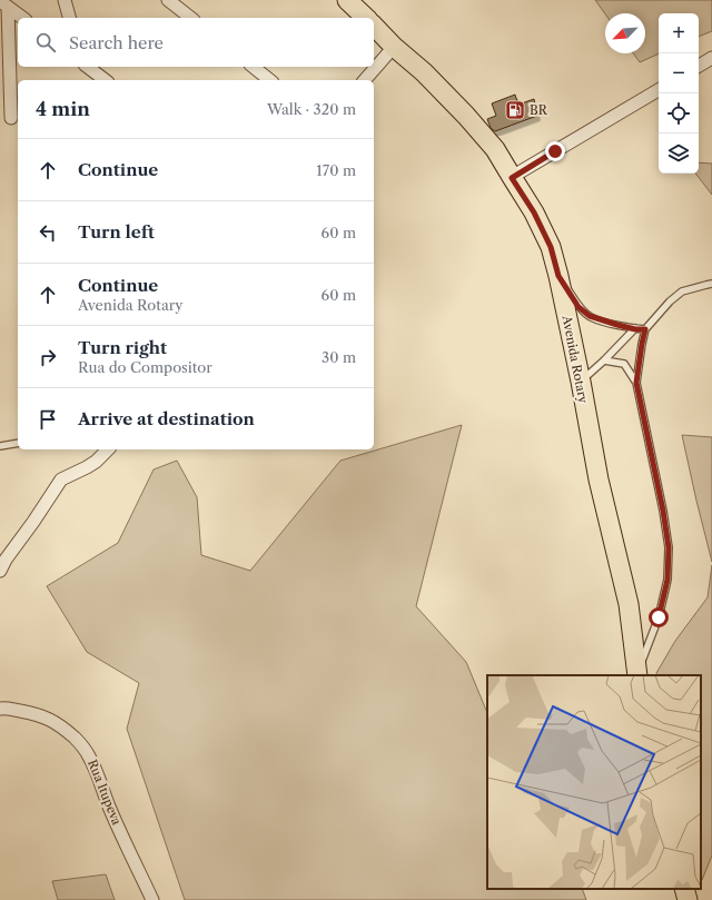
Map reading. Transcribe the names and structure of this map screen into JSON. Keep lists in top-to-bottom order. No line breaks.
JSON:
{"streets":{"main road":["Avenida Rotary"],"street":["Rua Itupeva"]},"places":{"fuel station":["BR"]},"north":"bottom left","page":{"map_buttons":["+","−"],"search":"Search here","heading":["4 min","Walk · 320 m"],"list":[["Continue","170 m"],["Turn left","60 m"],["Continue","Avenida Rotary","60 m"],["Turn right","Rua do Compositor","30 m"],"Arrive at destination"]}}
